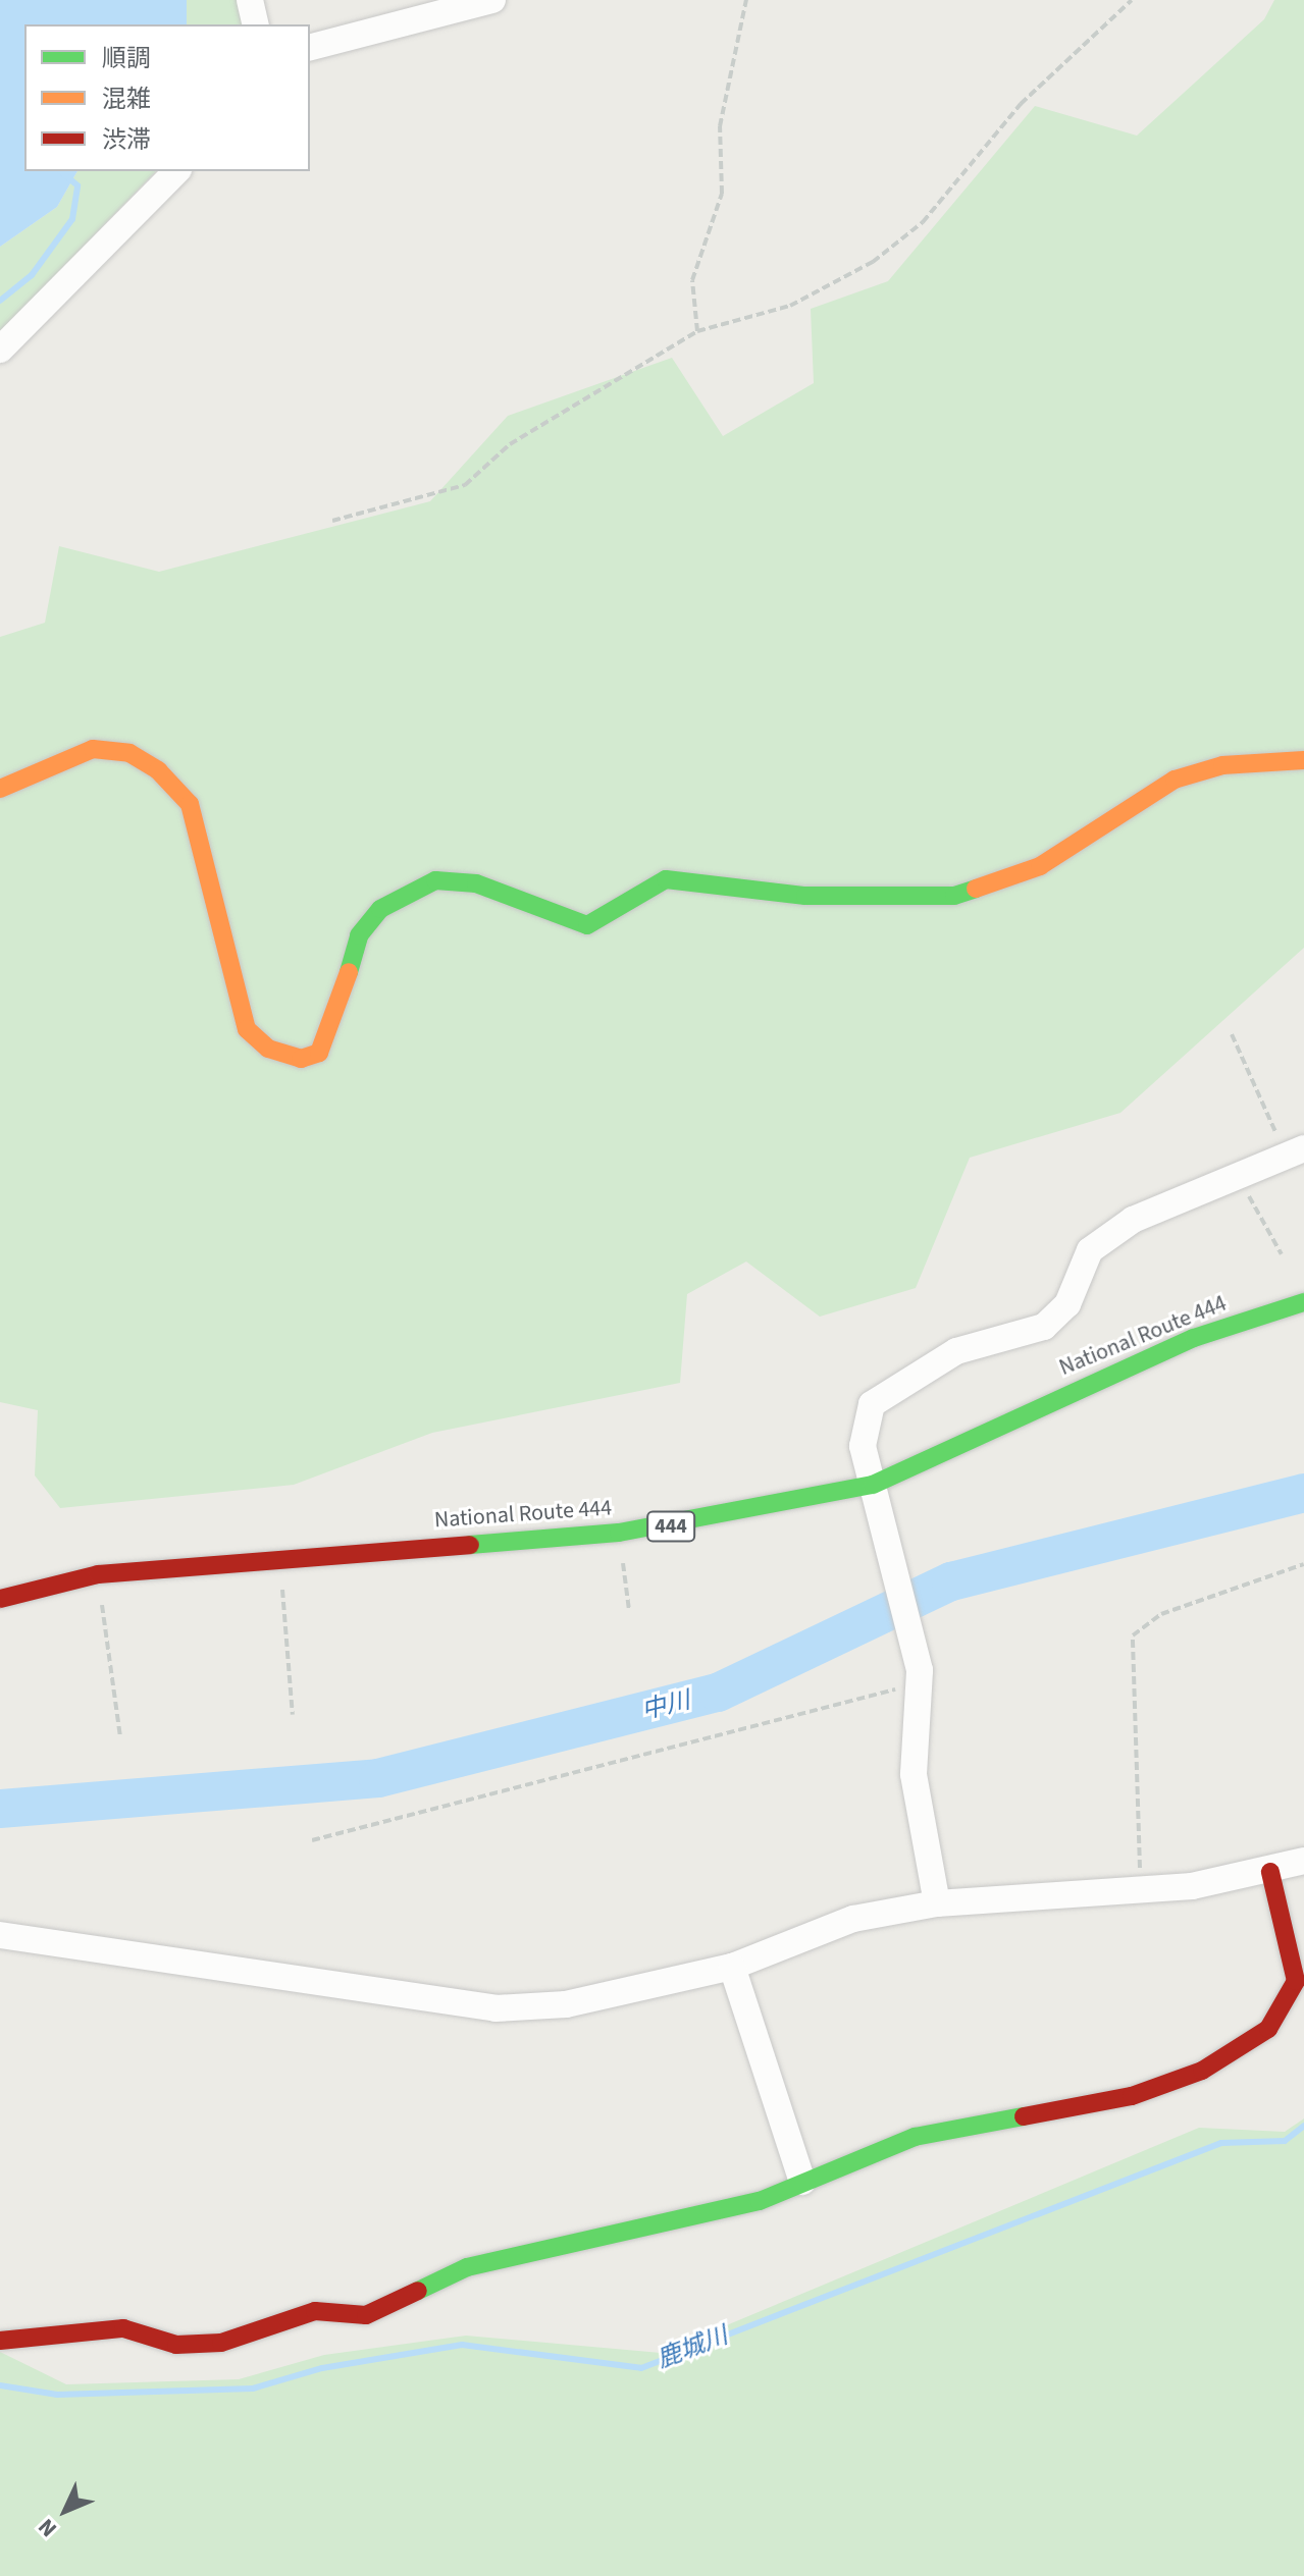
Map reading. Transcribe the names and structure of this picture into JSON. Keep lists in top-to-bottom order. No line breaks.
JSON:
{"streets":{"main road":["National Route 444","444"]},"water":["中川","鹿城川"],"legend":["順調","混雑","渋滞"],"north":"bottom left"}
